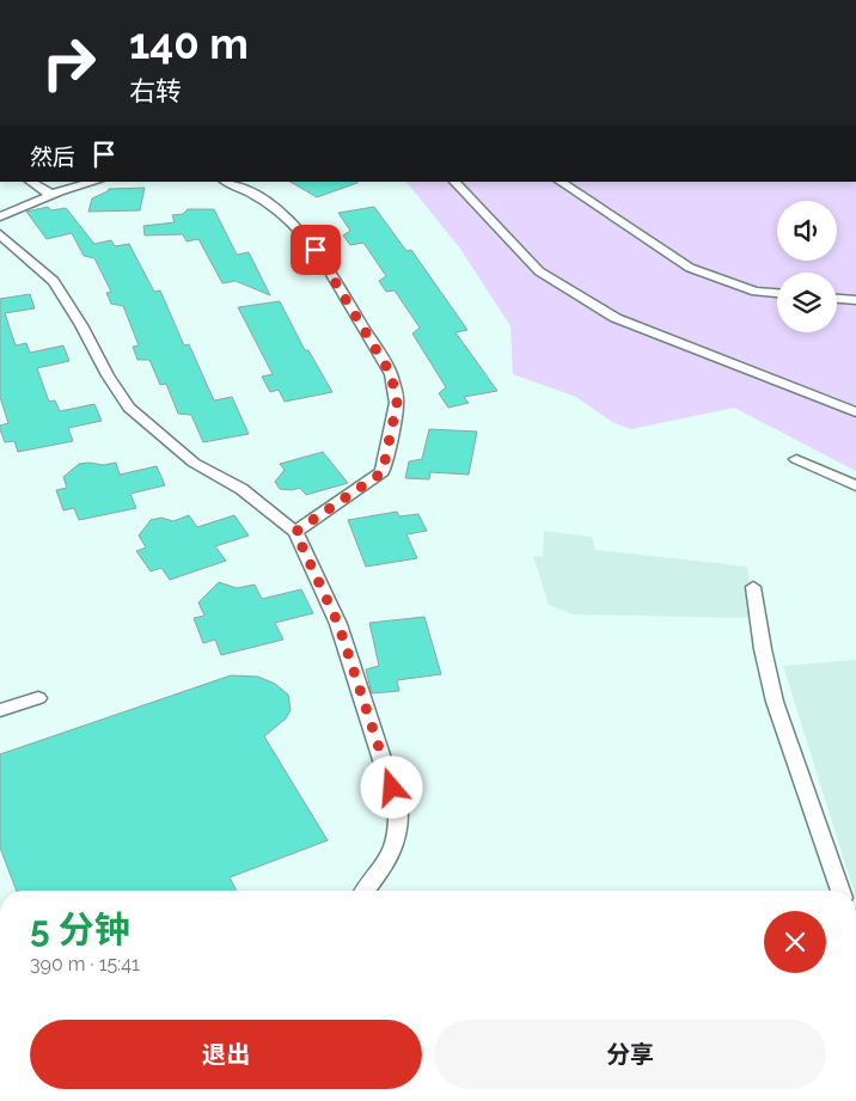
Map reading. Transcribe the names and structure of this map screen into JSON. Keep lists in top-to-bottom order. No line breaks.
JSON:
{"page":{"turn":["140 m","右转"],"then":"然后","heading":["5 分钟","390 m · 15:41"],"buttons":["退出","分享"]}}
